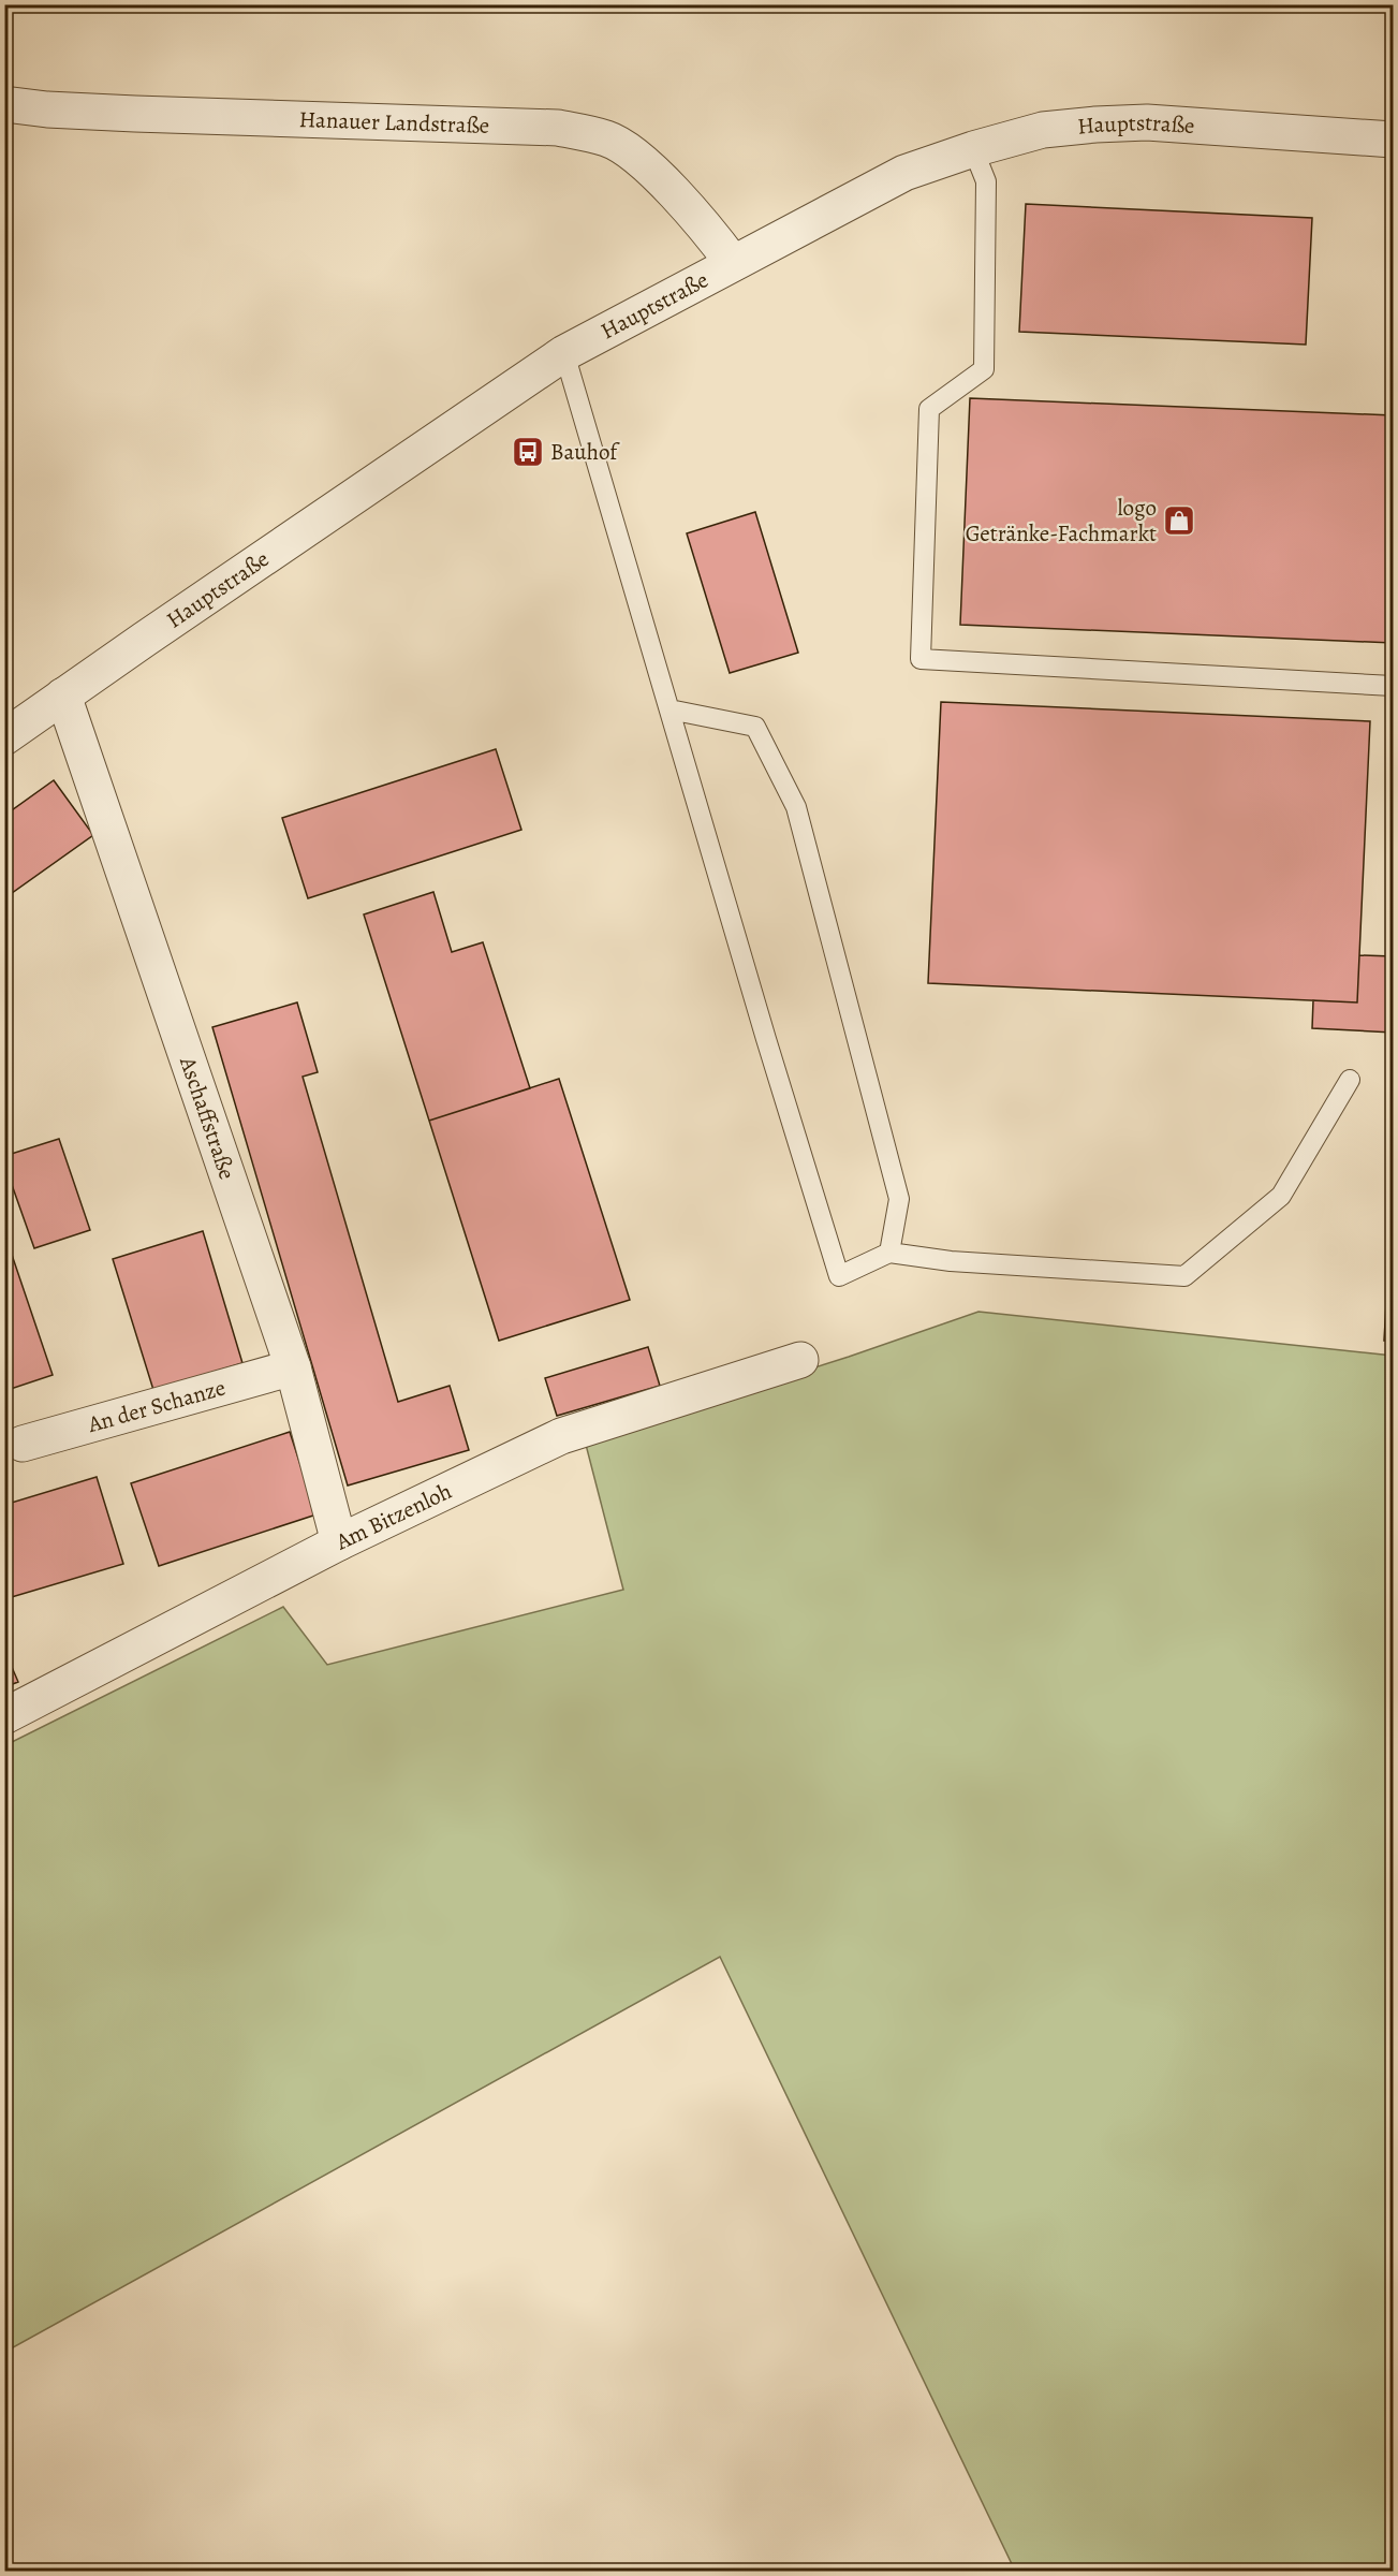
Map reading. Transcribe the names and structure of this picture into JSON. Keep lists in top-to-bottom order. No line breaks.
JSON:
{"streets":{"street":["Hanauer Landstraße","Hauptstraße","Aschaffstraße","An der Schanze","Am Bitzenloh"]},"crossings":[["Hanauer Landstraße","Hauptstraße"],["Hauptstraße","Aschaffstraße"],["Aschaffstraße","An der Schanze"],["Aschaffstraße","Am Bitzenloh"]],"places":{"bus stop":["Bauhof"],"shop":["logo Getränke-Fachmarkt"]}}
